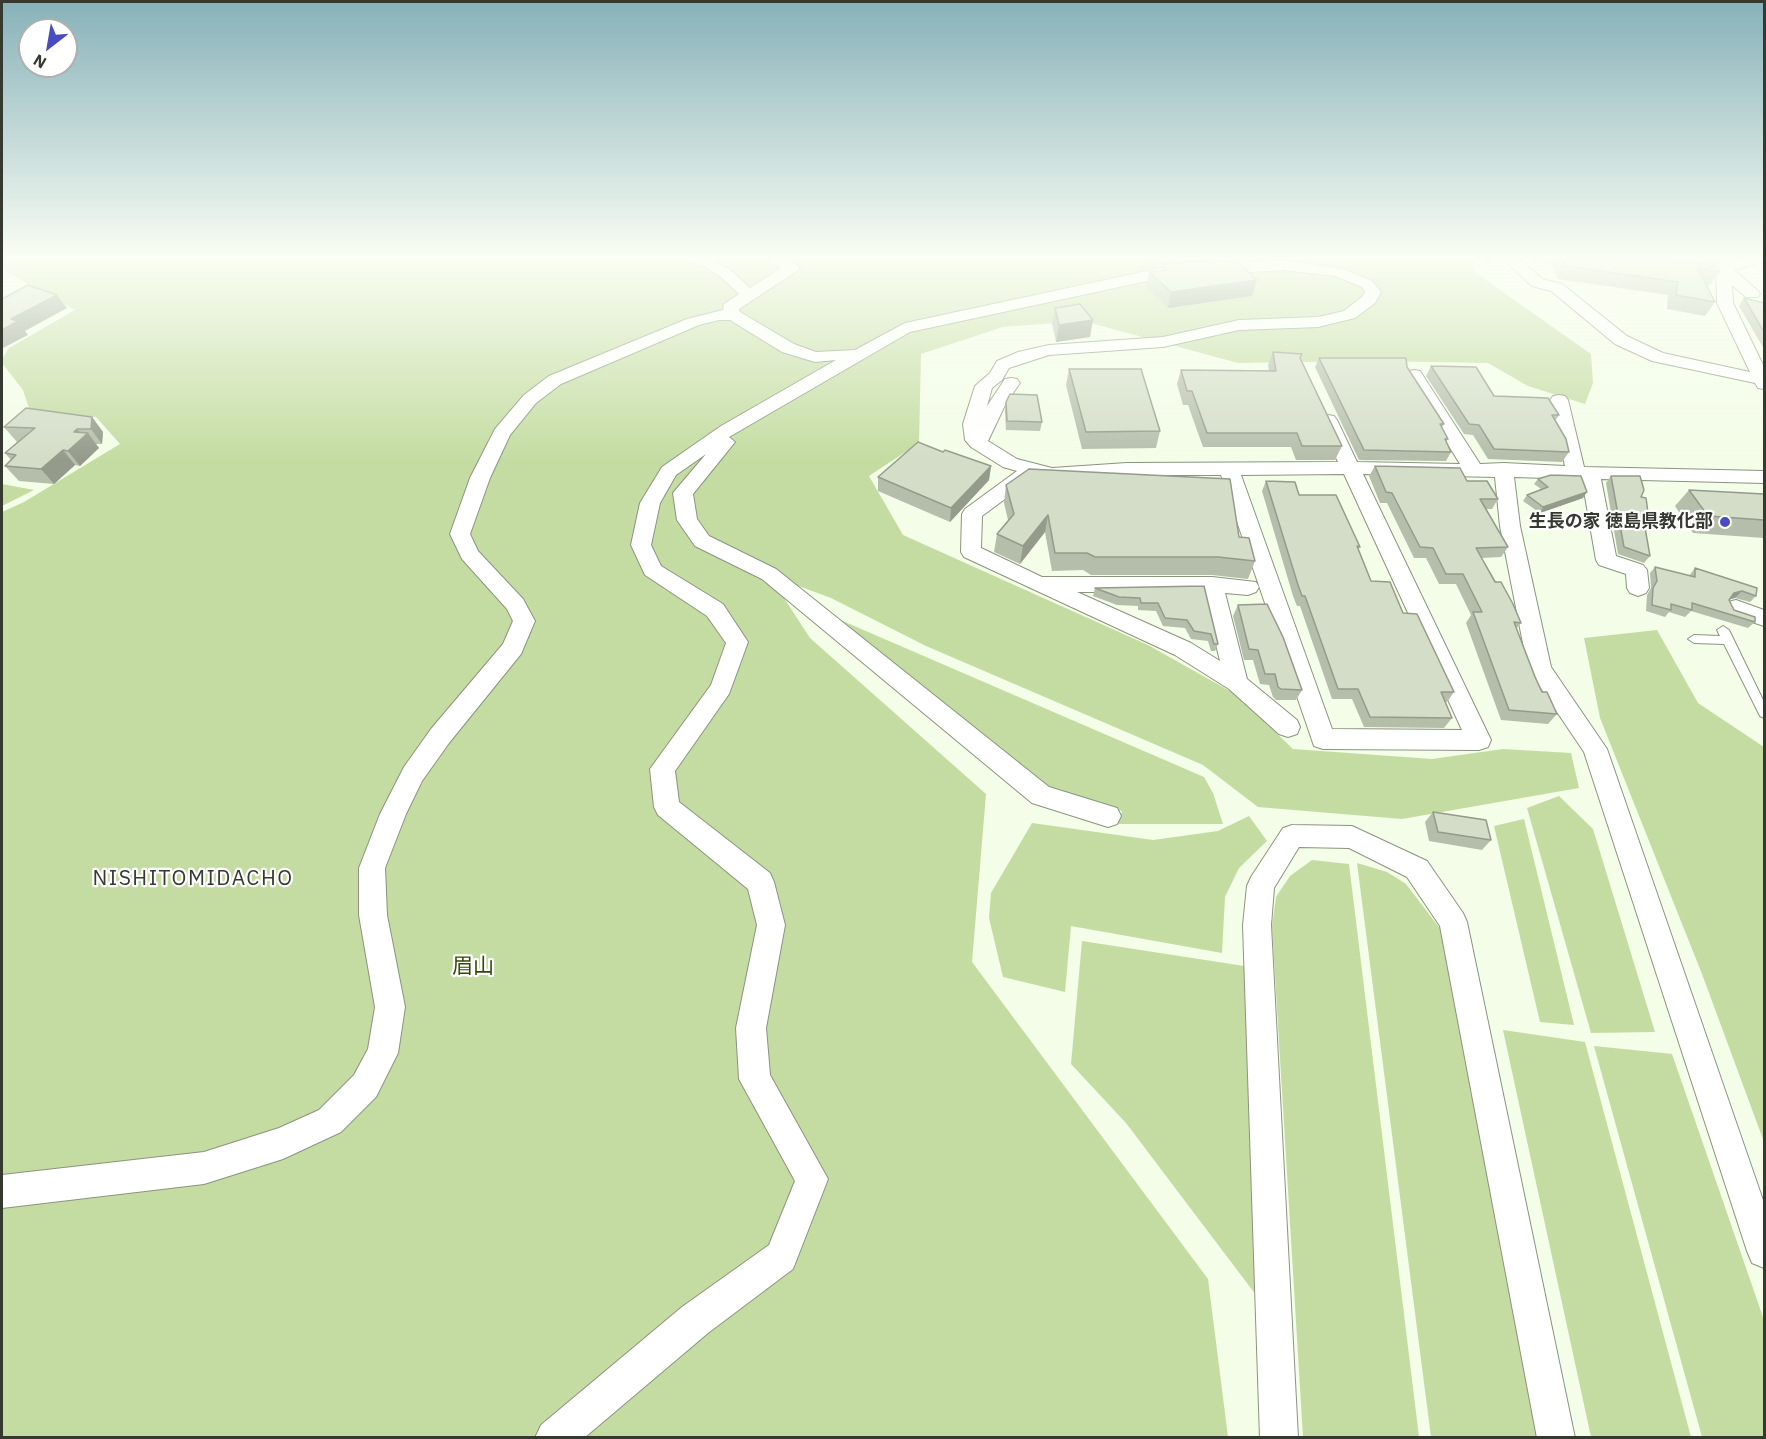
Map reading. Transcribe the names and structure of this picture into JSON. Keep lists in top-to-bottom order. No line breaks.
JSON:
{"districts":["NISHITOMIDACHO"],"parks":["眉山"],"places":["生長の家 徳島県教化部"],"north":"bottom left"}
